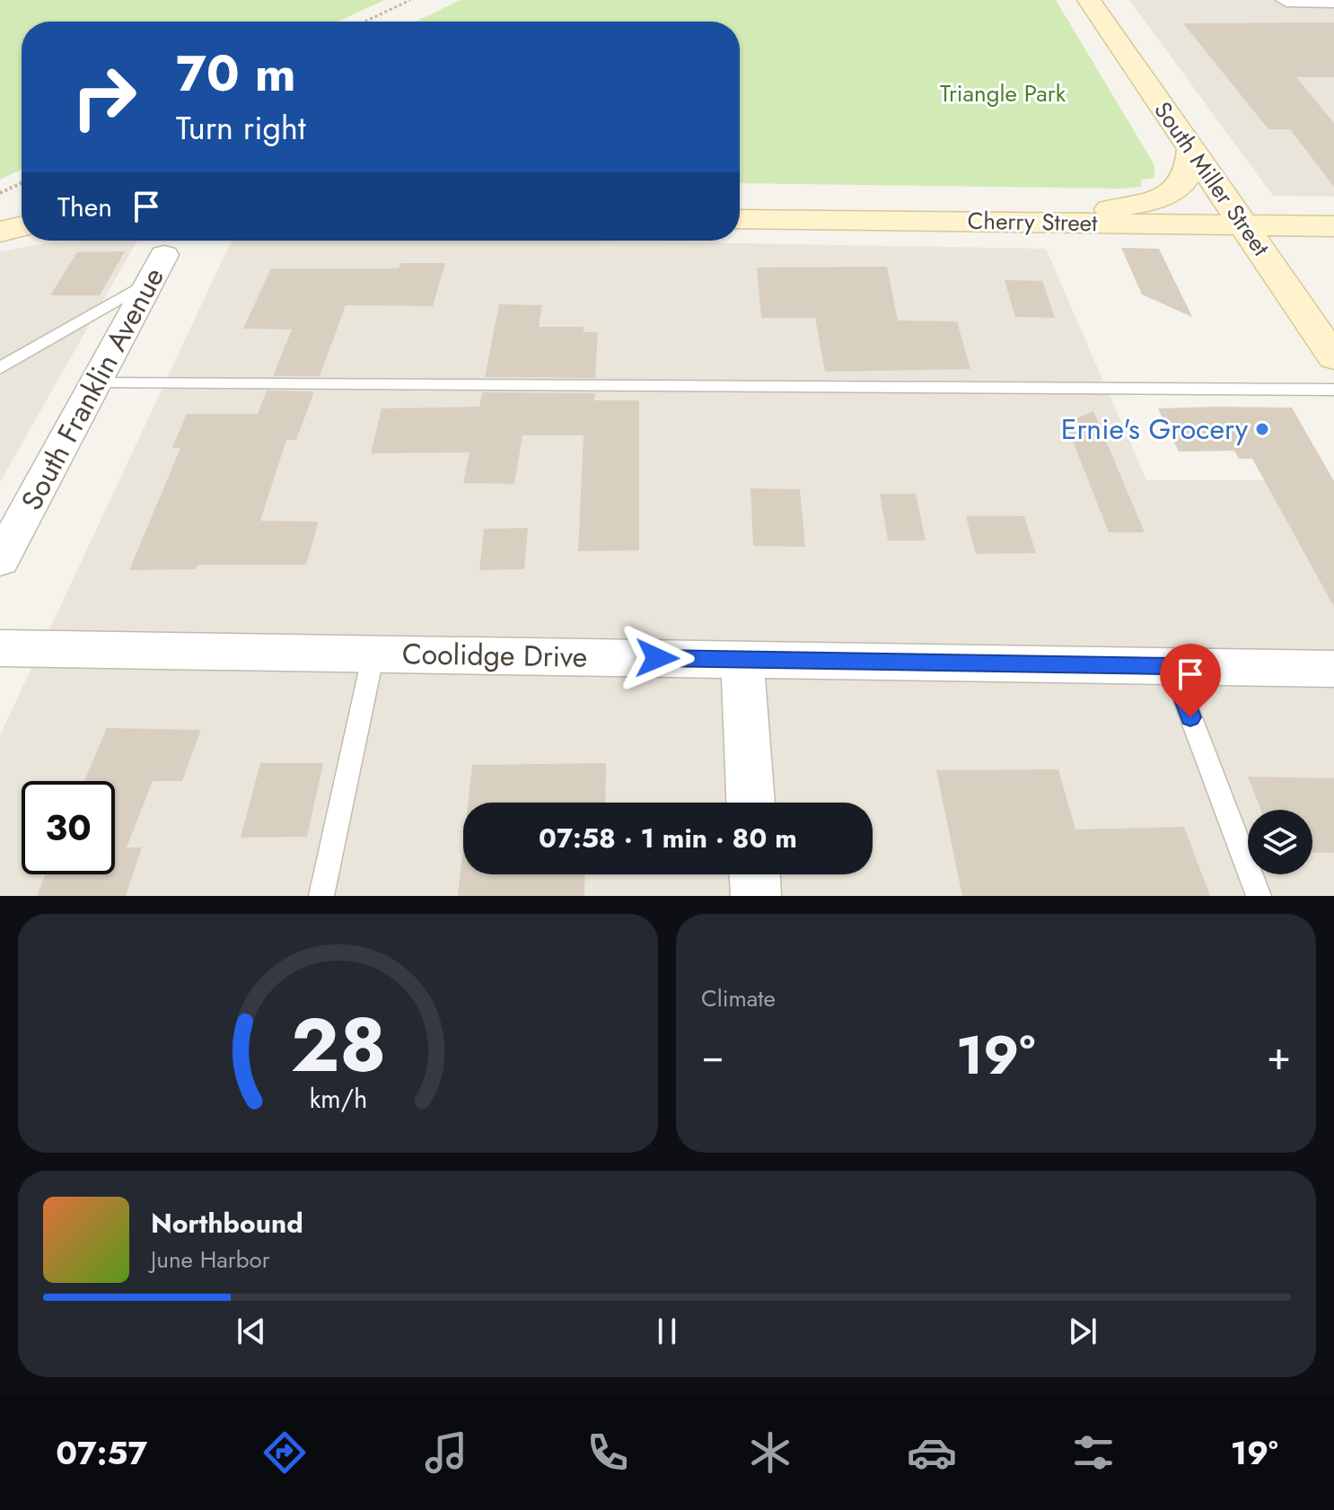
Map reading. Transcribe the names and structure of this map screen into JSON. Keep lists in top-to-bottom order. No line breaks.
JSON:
{"streets":{"main road":["South Miller Street","Cherry Street"],"street":["South Franklin Avenue","Coolidge Drive"]},"crossings":[["South Miller Street","Cherry Street"]],"parks":["Triangle Park"],"places":["Ernie's Grocery"],"page":{"turn":["70 m","Turn right"],"then":"Then","limit":"30","trip":"07:58 · 1 min · 80 m","tile":"Climate","heat":["−","19°","+"],"song":["Northbound","June Harbor"],"tabs":["07:57","19°"],"gauge":["28","km/h"]}}
